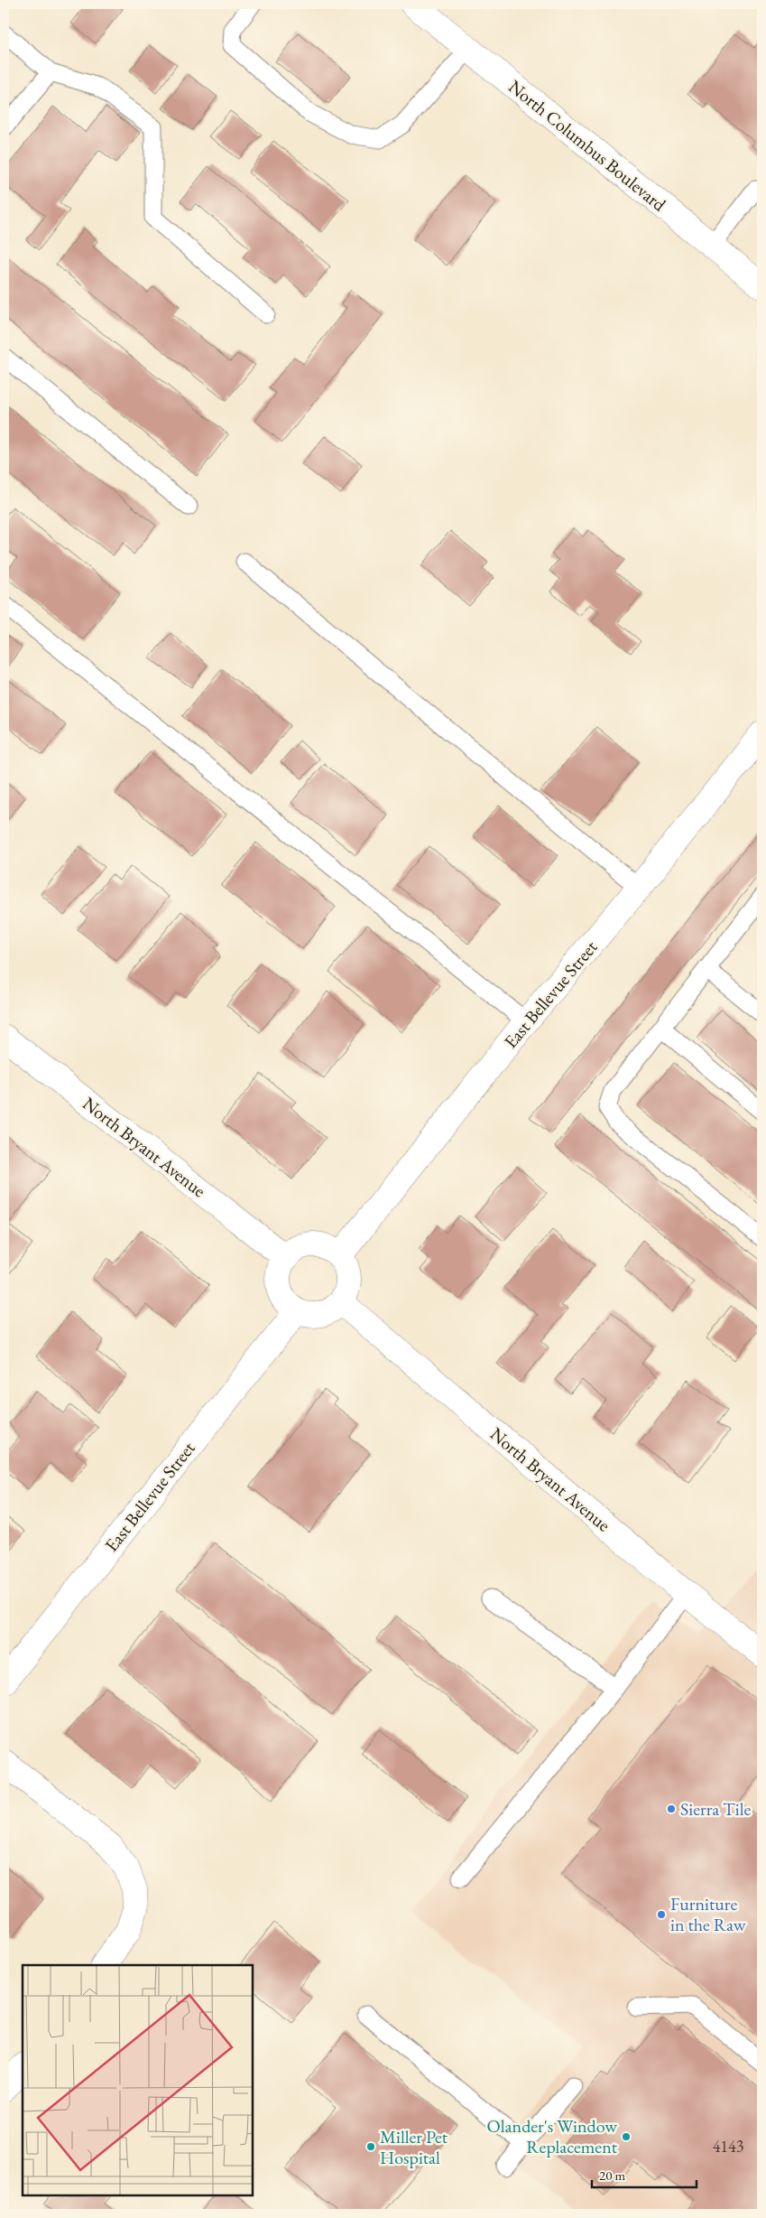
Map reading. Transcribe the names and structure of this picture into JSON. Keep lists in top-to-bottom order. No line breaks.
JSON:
{"streets":{"street":["North Columbus Boulevard","East Bellevue Street","North Bryant Avenue"]},"crossings":[["East Bellevue Street","North Bryant Avenue"]],"places":["Sierra Tile","Furniture in the Raw","Olander's Window Replacement","Miller Pet Hospital"],"house_numbers":["4143"],"scale_bar":"20 m"}
